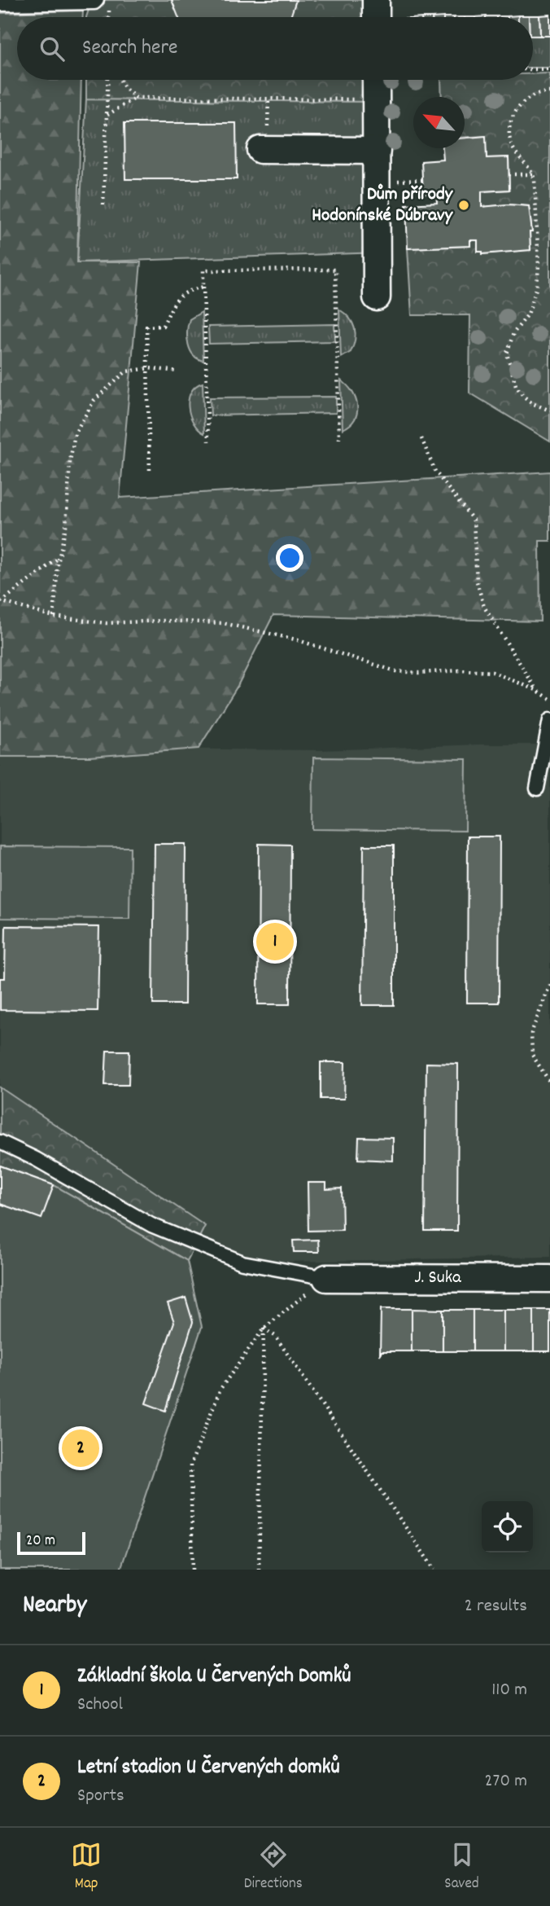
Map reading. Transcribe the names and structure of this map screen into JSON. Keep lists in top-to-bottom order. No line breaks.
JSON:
{"streets":{"street":["J. Suka"]},"places":["Dům přírody Hodonínské Dúbravy"],"scale_bar":"20 m","north":"top left","page":{"search":"Search here","pins":["1","2"],"scale":"20 m","heading":["Nearby","2 results"],"list":[{"mark":"1","name":"Základní škola U Červených Domků","note":"School","value":"110 m"},{"mark":"2","name":"Letní stadion U Červených domků","note":"Sports","value":"270 m"}],"nav":["Map","Directions","Saved"]}}
